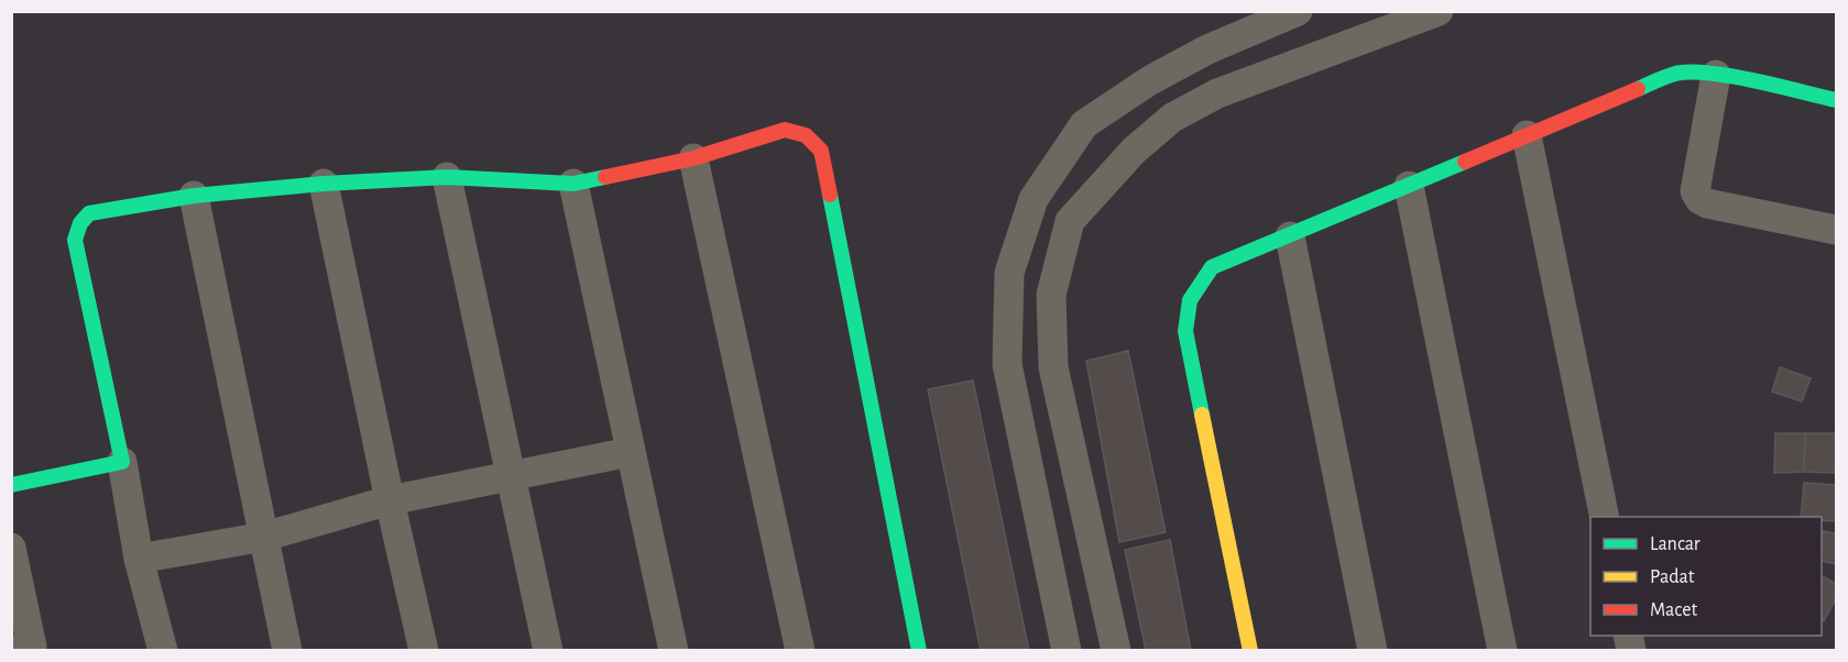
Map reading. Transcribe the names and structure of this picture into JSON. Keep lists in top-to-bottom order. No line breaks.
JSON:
{"legend":["Lancar","Padat","Macet"]}
